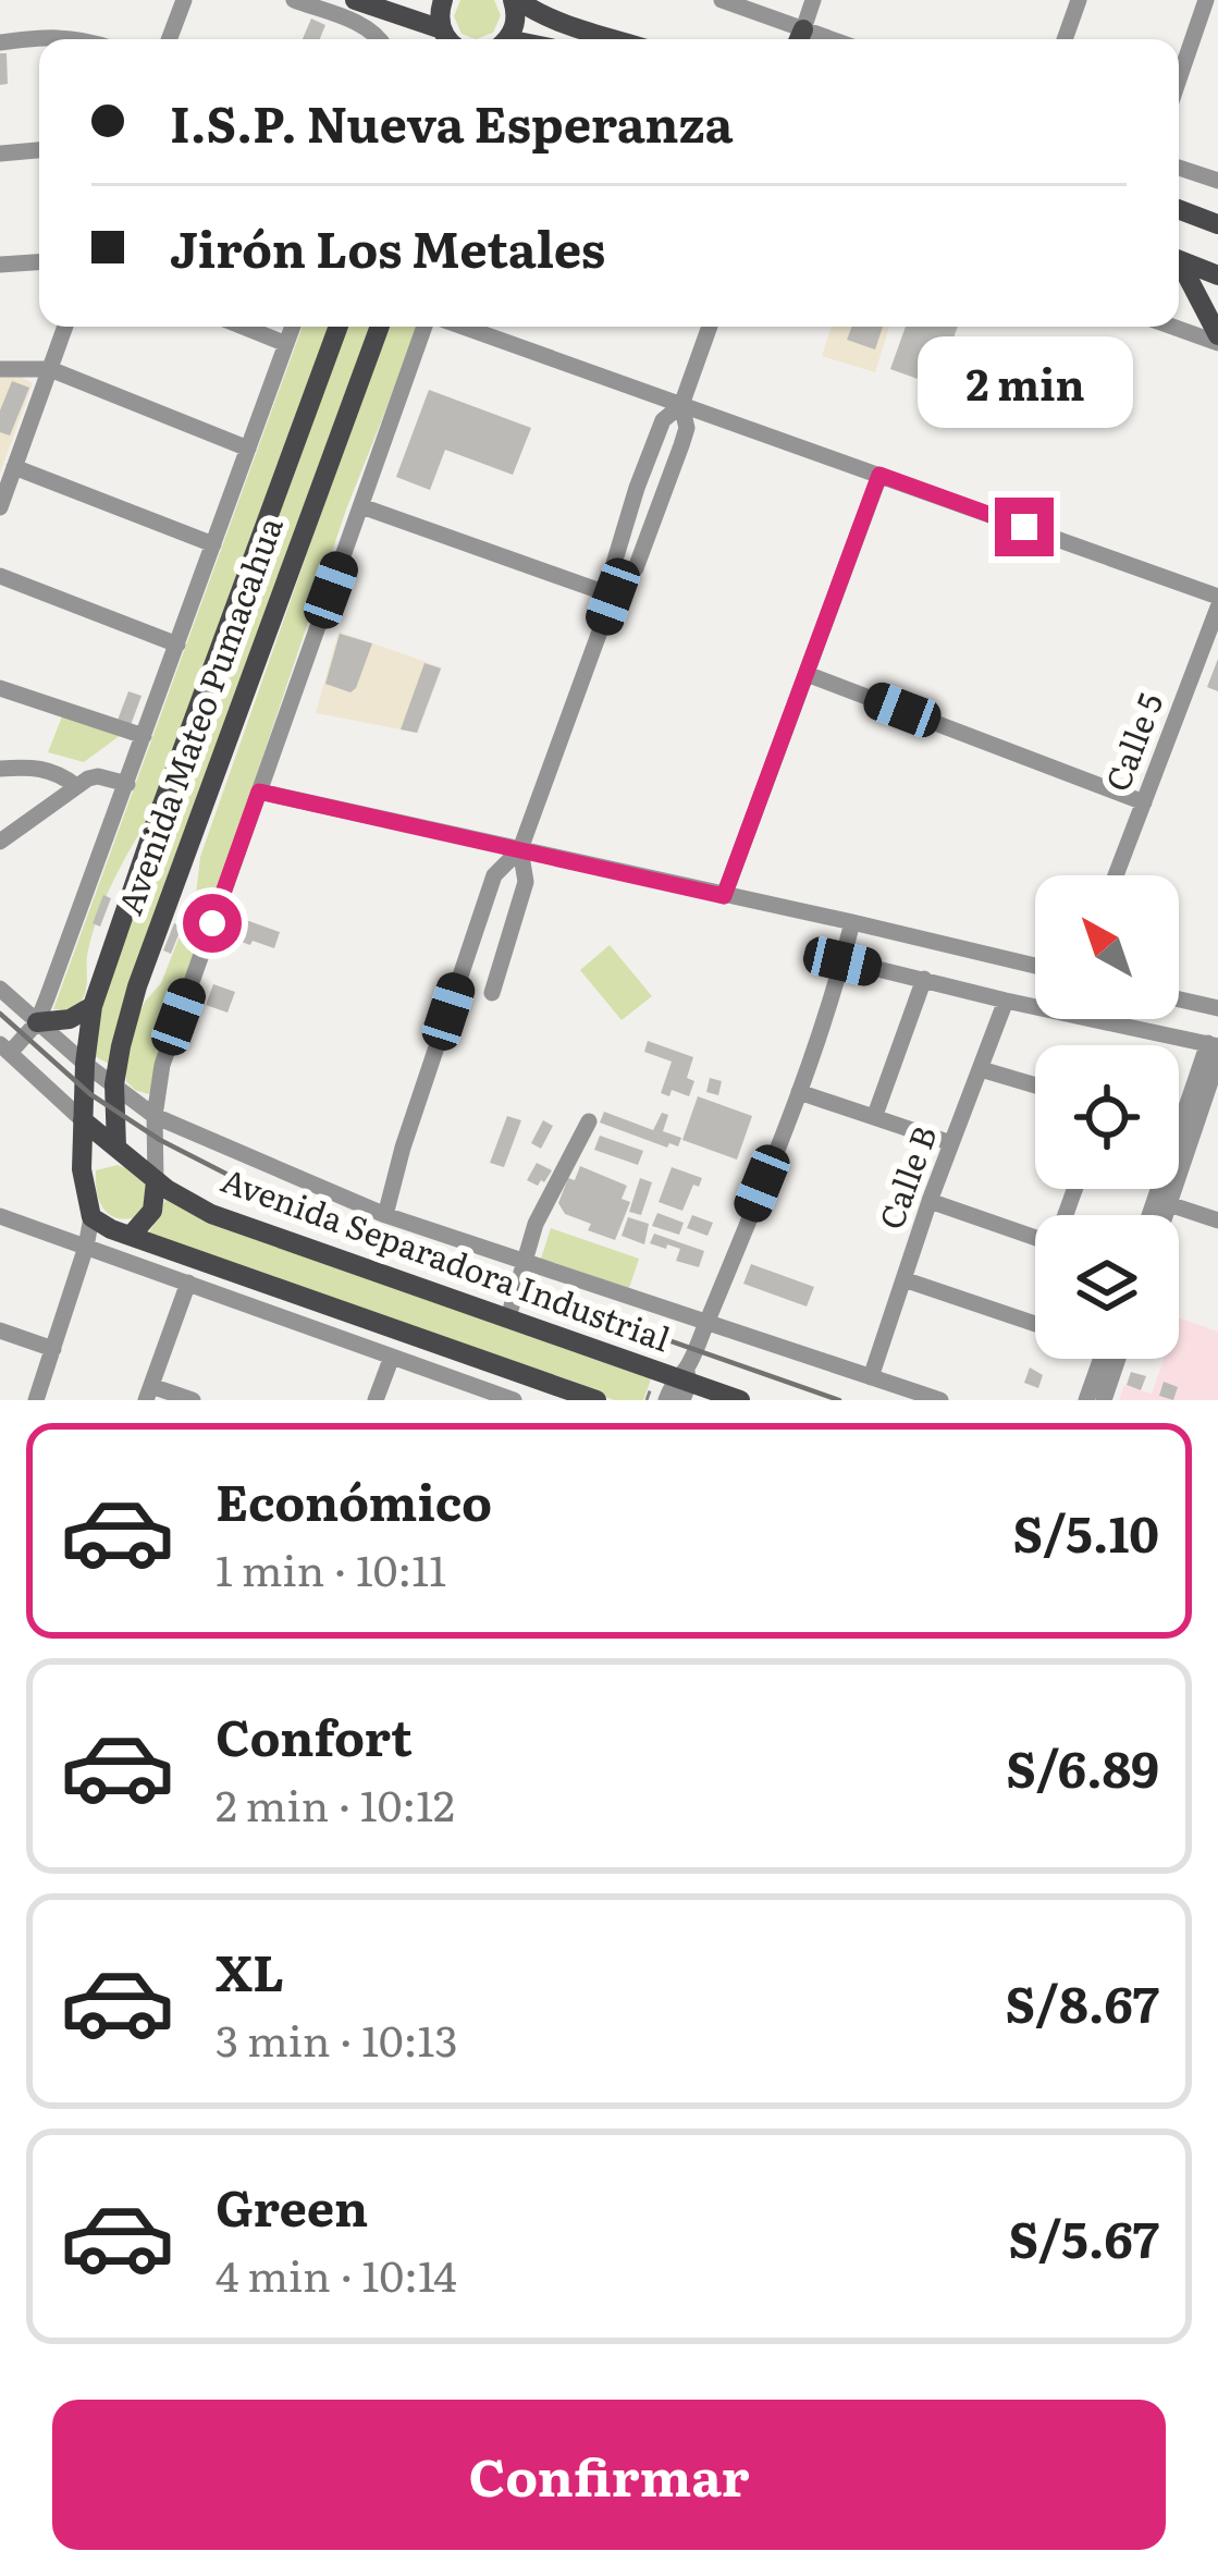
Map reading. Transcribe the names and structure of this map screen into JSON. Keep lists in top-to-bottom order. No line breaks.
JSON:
{"streets":{"main road":["Avenida Mateo Pumacahua","Avenida Separadora Industrial"],"street":["Calle 5","Calle B"]},"crossings":[["Avenida Mateo Pumacahua","Avenida Separadora Industrial"],["Calle B","Avenida Separadora Industrial"]],"north":"top left","page":{"banner":["I.S.P. Nueva Esperanza","Jirón Los Metales"],"bubble":"2 min","list":[{"name":"Económico","note":"1 min · 10:11","value":"S/5.10"},{"name":"Confort","note":"2 min · 10:12","value":"S/6.89"},{"name":"XL","note":"3 min · 10:13","value":"S/8.67"},{"name":"Green","note":"4 min · 10:14","value":"S/5.67"}],"buttons":"Confirmar"}}
